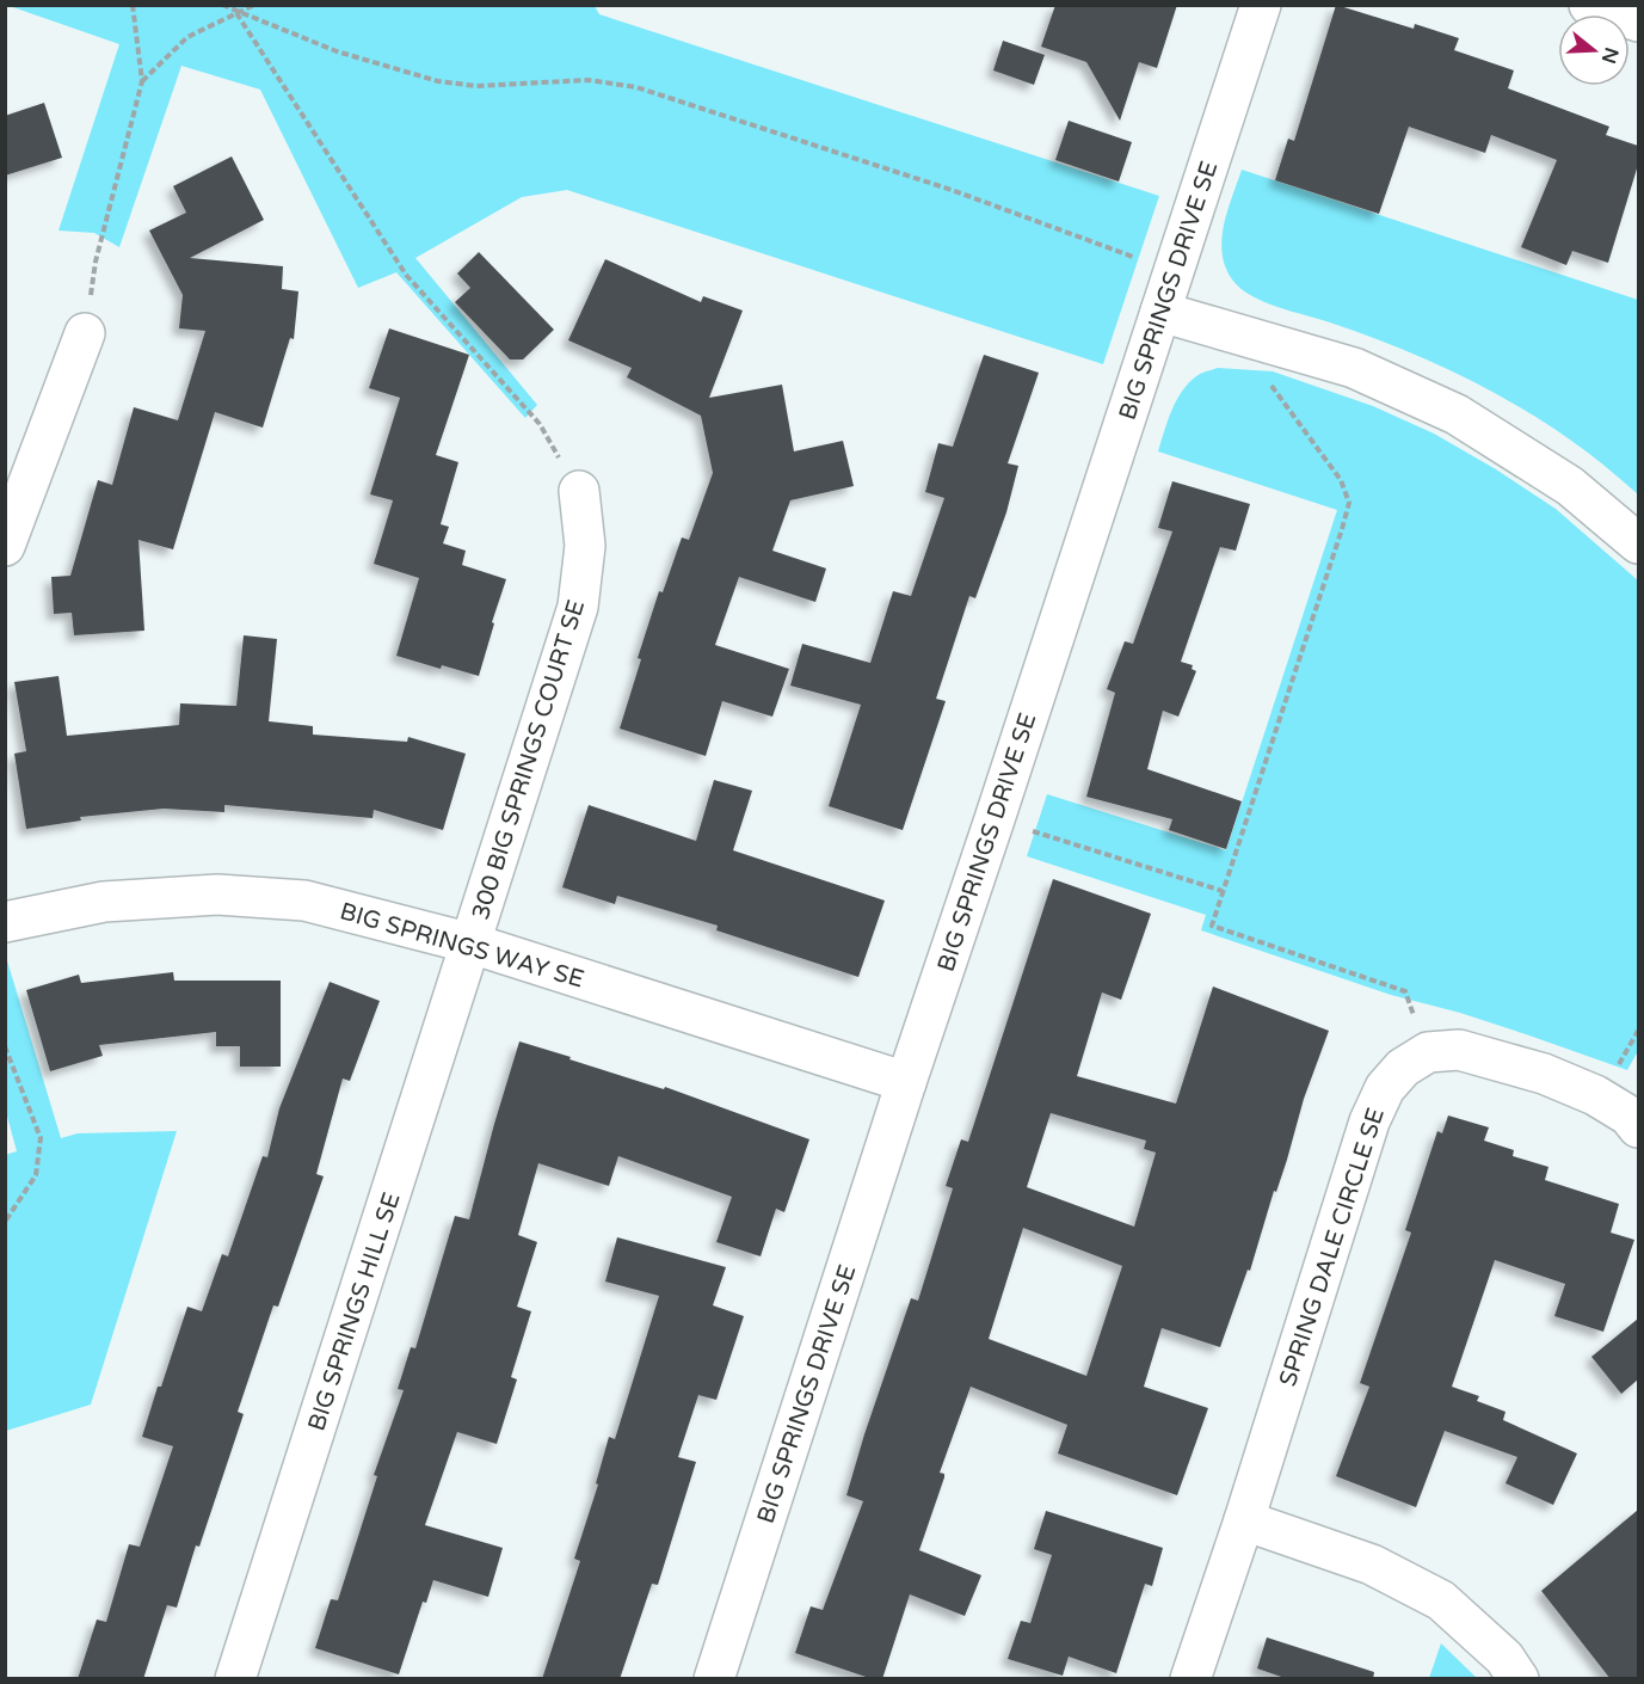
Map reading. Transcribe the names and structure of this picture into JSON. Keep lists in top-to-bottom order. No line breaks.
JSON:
{"streets":{"street":["BIG SPRINGS DRIVE SE","300 BIG SPRINGS COURT SE","BIG SPRINGS WAY SE","SPRING DALE CIRCLE SE","BIG SPRINGS HILL SE"]},"crossings":[["BIG SPRINGS DRIVE SE","BIG SPRINGS WAY SE"],["300 BIG SPRINGS COURT SE","BIG SPRINGS WAY SE"],["300 BIG SPRINGS COURT SE","BIG SPRINGS HILL SE"],["BIG SPRINGS WAY SE","BIG SPRINGS HILL SE"]],"north":"right"}
